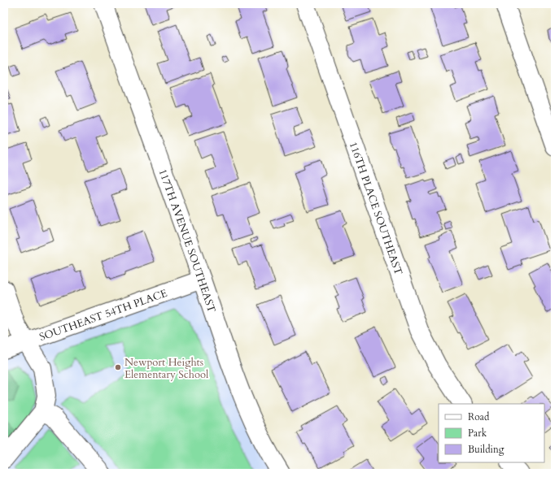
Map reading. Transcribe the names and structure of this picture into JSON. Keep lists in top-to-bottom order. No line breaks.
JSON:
{"streets":{"street":["116TH PLACE SOUTHEAST","117TH AVENUE SOUTHEAST","SOUTHEAST 54TH PLACE"]},"crossings":[["117TH AVENUE SOUTHEAST","SOUTHEAST 54TH PLACE"]],"places":["Newport Heights Elementary School"],"legend":["Road","Park","Building"]}
